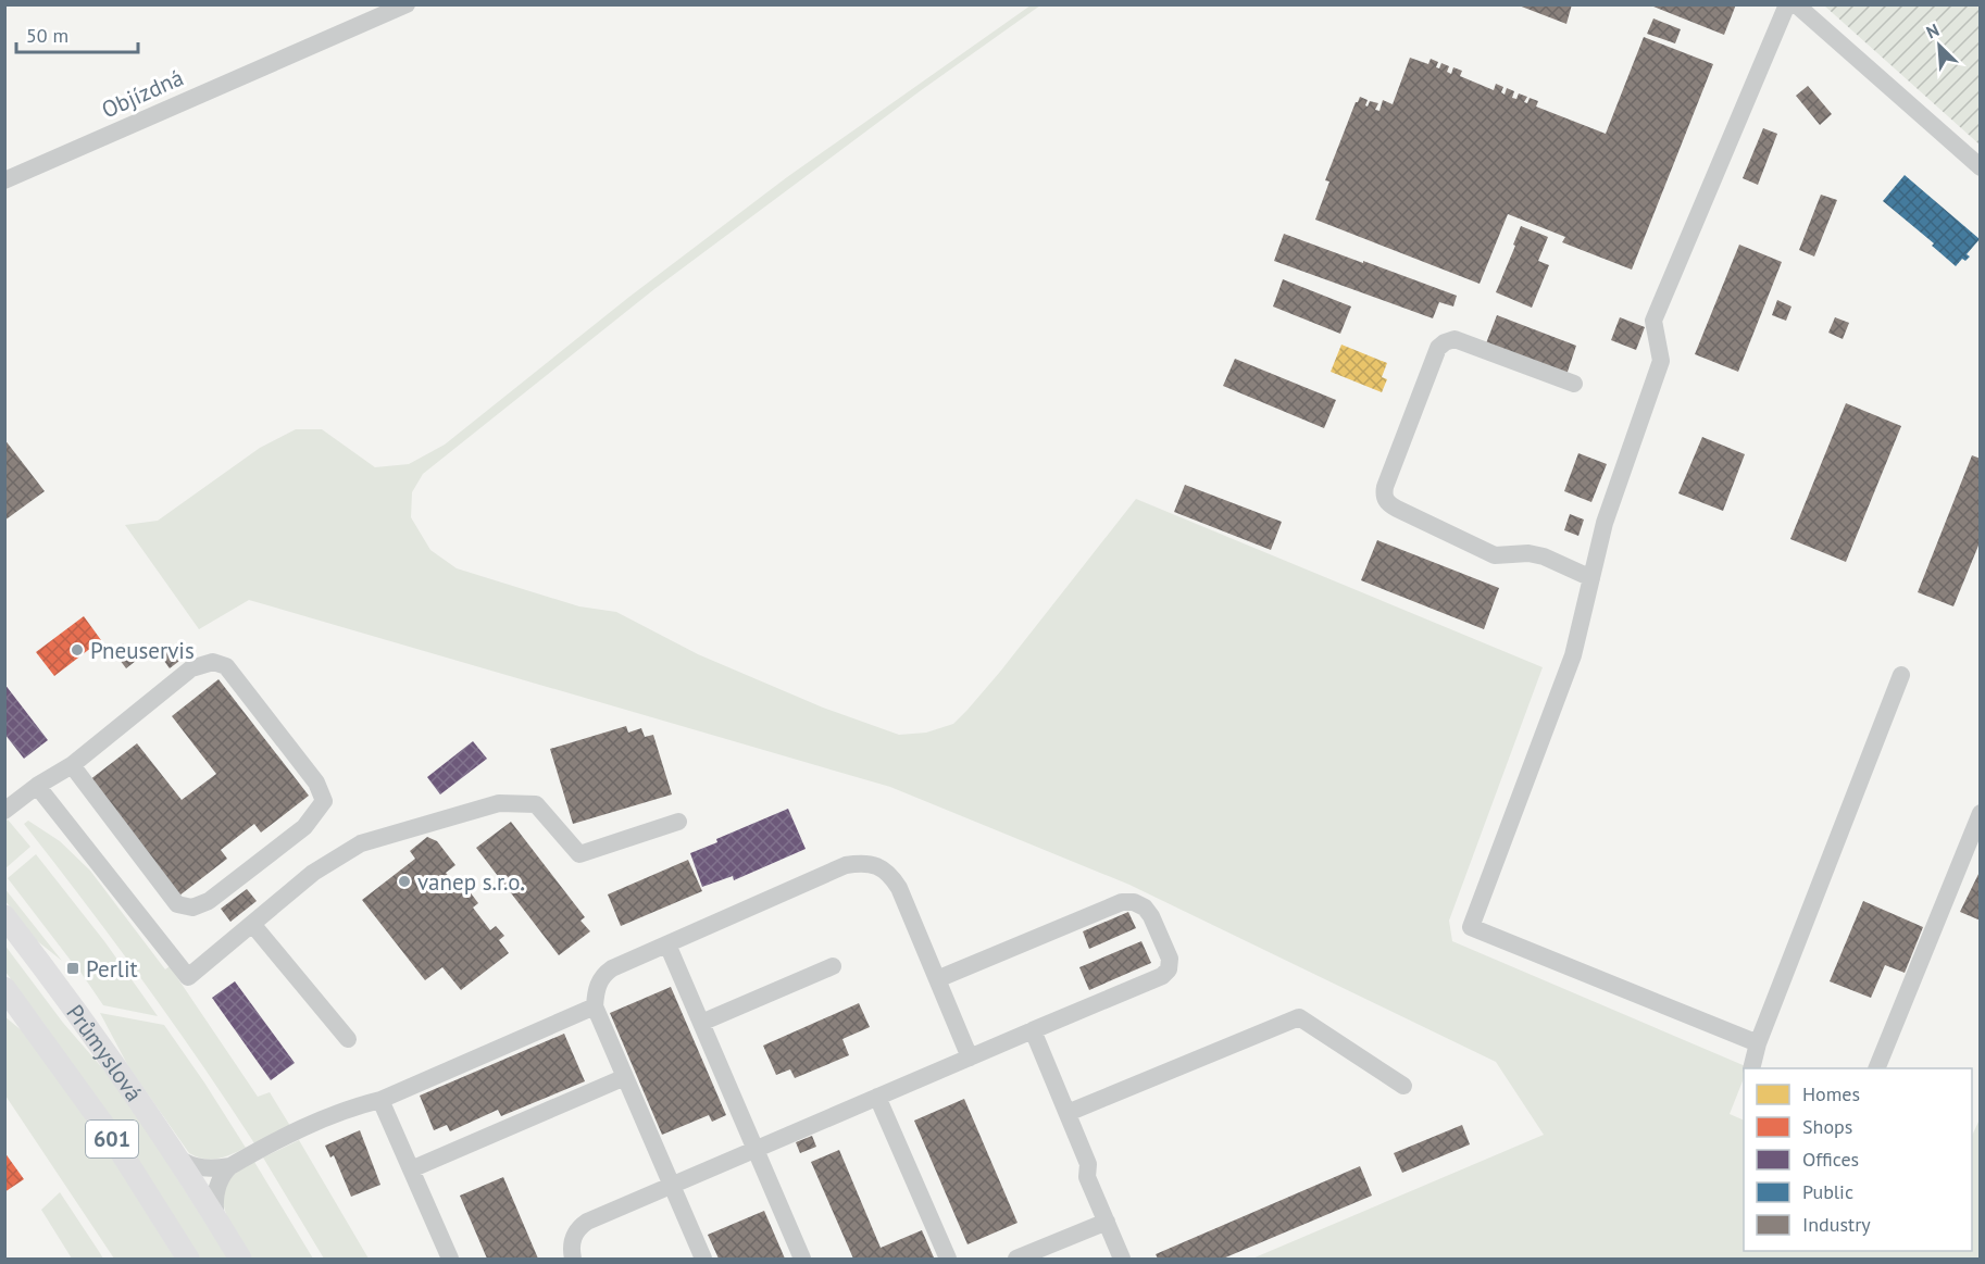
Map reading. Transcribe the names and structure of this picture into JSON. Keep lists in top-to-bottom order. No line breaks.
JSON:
{"streets":{"main road":["Průmyslová","601"],"street":["Objízdná"]},"places":{"other":["Pneuservis","vanep s.r.o."],"transit":["Perlit"]},"legend":["Homes","Shops","Offices","Public","Industry"],"scale_bar":"50 m","north":"top left"}
